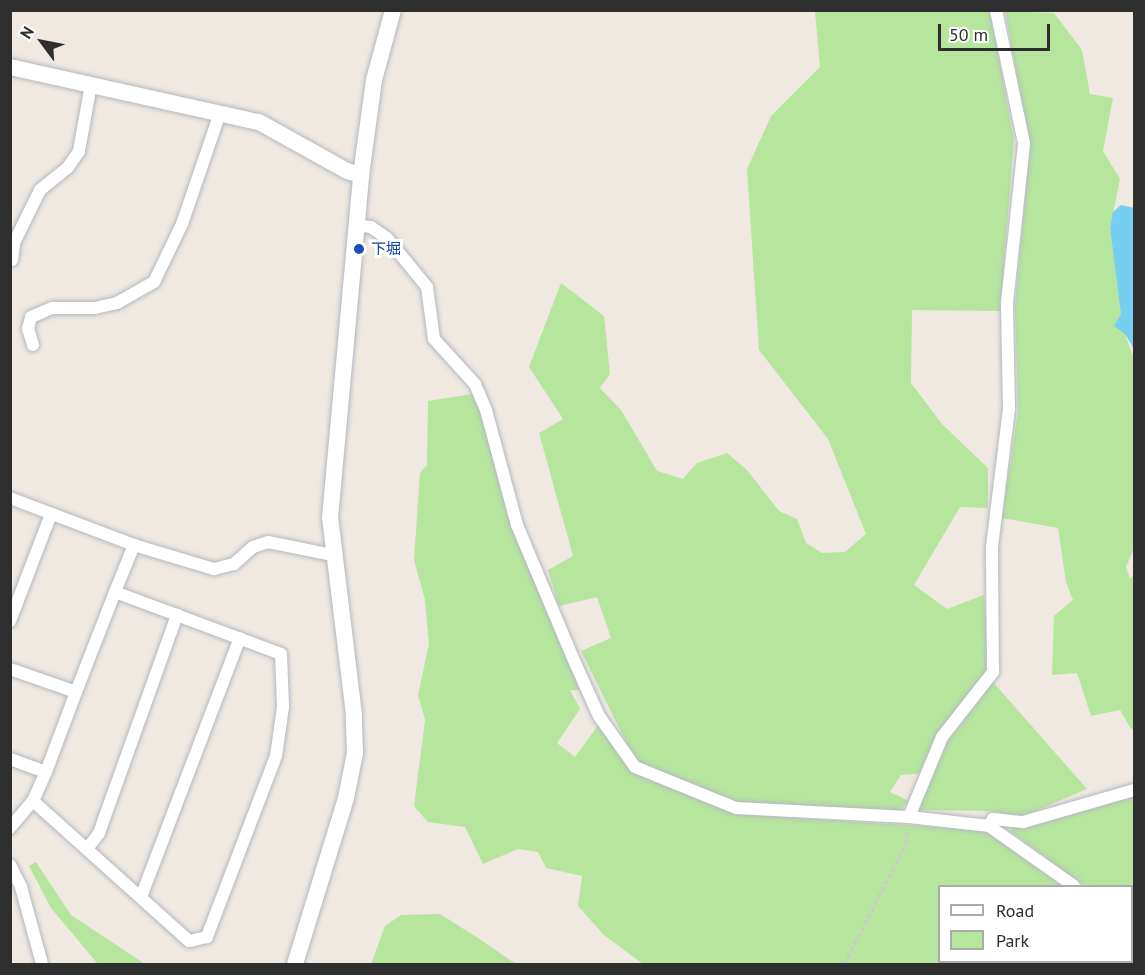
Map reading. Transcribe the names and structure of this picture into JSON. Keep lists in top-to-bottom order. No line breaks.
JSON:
{"places":["下堀"],"legend":["Road","Park"],"scale_bar":"50 m","north":"top left"}
